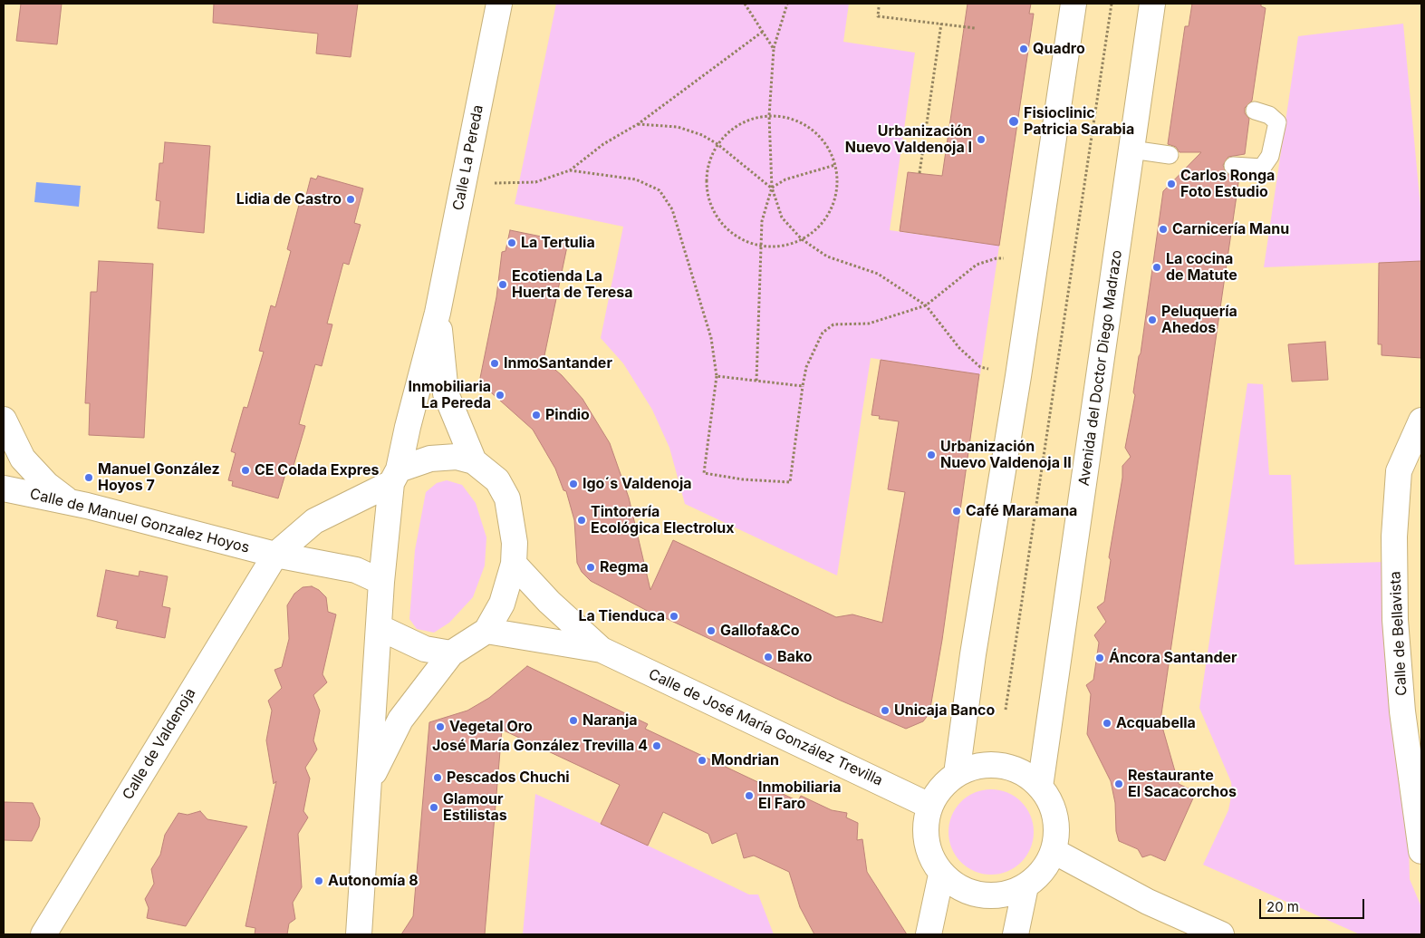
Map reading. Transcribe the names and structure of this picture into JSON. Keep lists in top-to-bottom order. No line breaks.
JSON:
{"streets":{"street":["Calle La Pereda","Avenida del Doctor Diego Madrazo","Calle de Manuel Gonzalez Hoyos","Calle de Bellavista","Calle de José María González Trevilla","Calle de Valdenoja"]},"crossings":[["Calle La Pereda","Calle de Manuel Gonzalez Hoyos"],["Avenida del Doctor Diego Madrazo","Calle de José María González Trevilla"],["Calle de Manuel Gonzalez Hoyos","Calle de Valdenoja"]],"places":["Quadro","Fisioclinic Patricia Sarabia","Urbanización Nuevo Valdenoja I","Carlos Ronga Foto Estudio","Lidia de Castro","Carnicería Manu","La Tertulia","La cocina de Matute","Ecotienda La Huerta de Teresa","Peluquería Ahedos","InmoSantander","Inmobiliaria La Pereda","Pindio","Urbanización Nuevo Valdenoja II","CE Colada Expres","Manuel González Hoyos 7","Igo´s Valdenoja","Café Maramana","Tintorería Ecológica Electrolux","Regma","La Tienduca","Gallofa&Co","Bako","Áncora Santander","Unicaja Banco","Naranja","Acquabella","Vegetal Oro","José María González Trevilla 4","Mondrian","Pescados Chuchi","Restaurante El Sacacorchos","Inmobiliaria El Faro","Glamour Estilistas","Autonomía 8"],"scale_bar":"20 m"}
